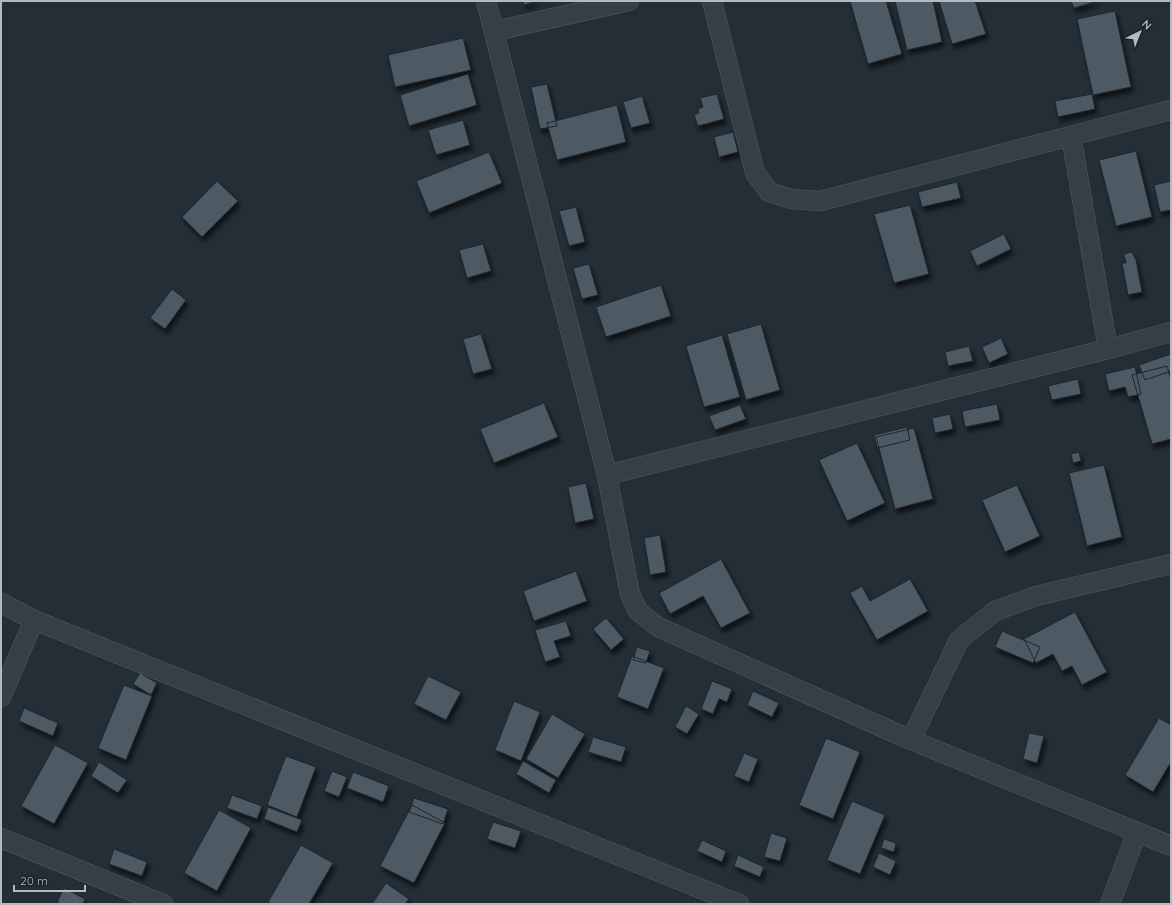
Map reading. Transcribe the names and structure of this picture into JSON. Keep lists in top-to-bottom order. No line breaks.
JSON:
{"scale_bar":"20 m","north":"top right"}
